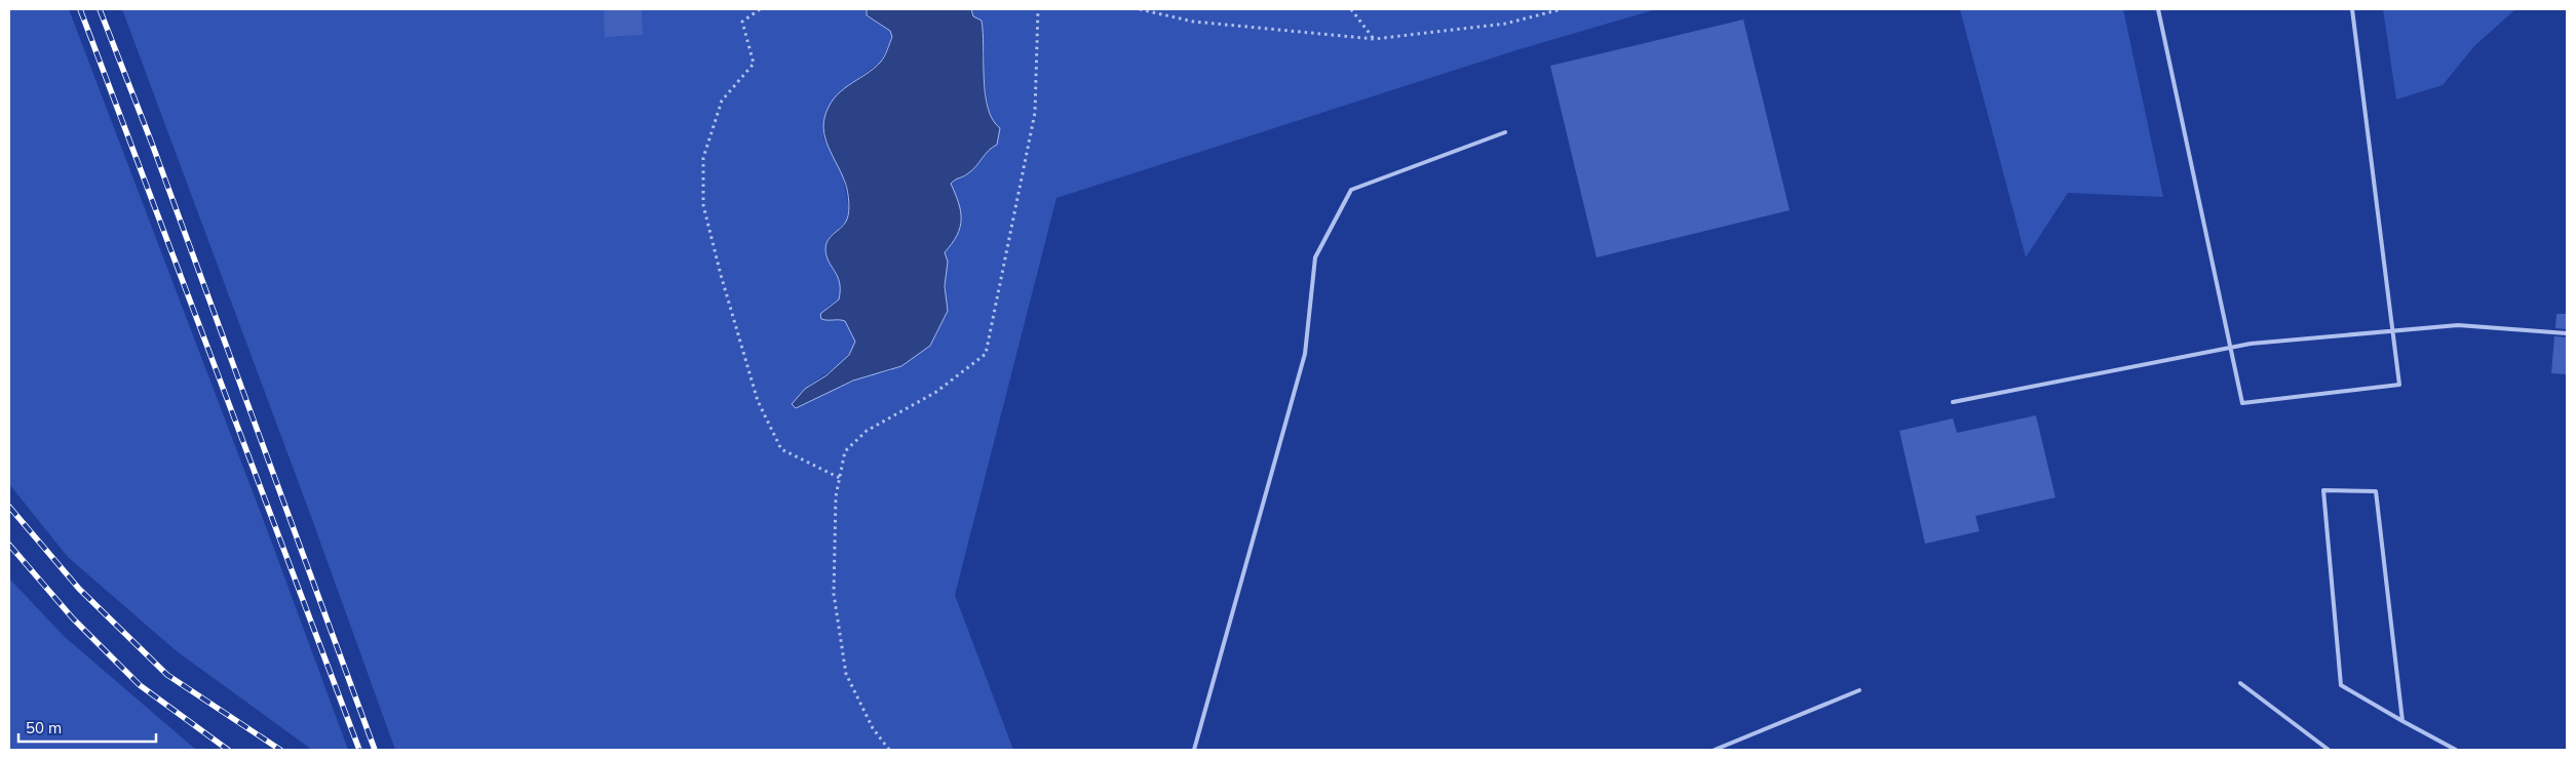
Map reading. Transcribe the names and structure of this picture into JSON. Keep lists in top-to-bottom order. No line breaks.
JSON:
{"scale_bar":"50 m"}
